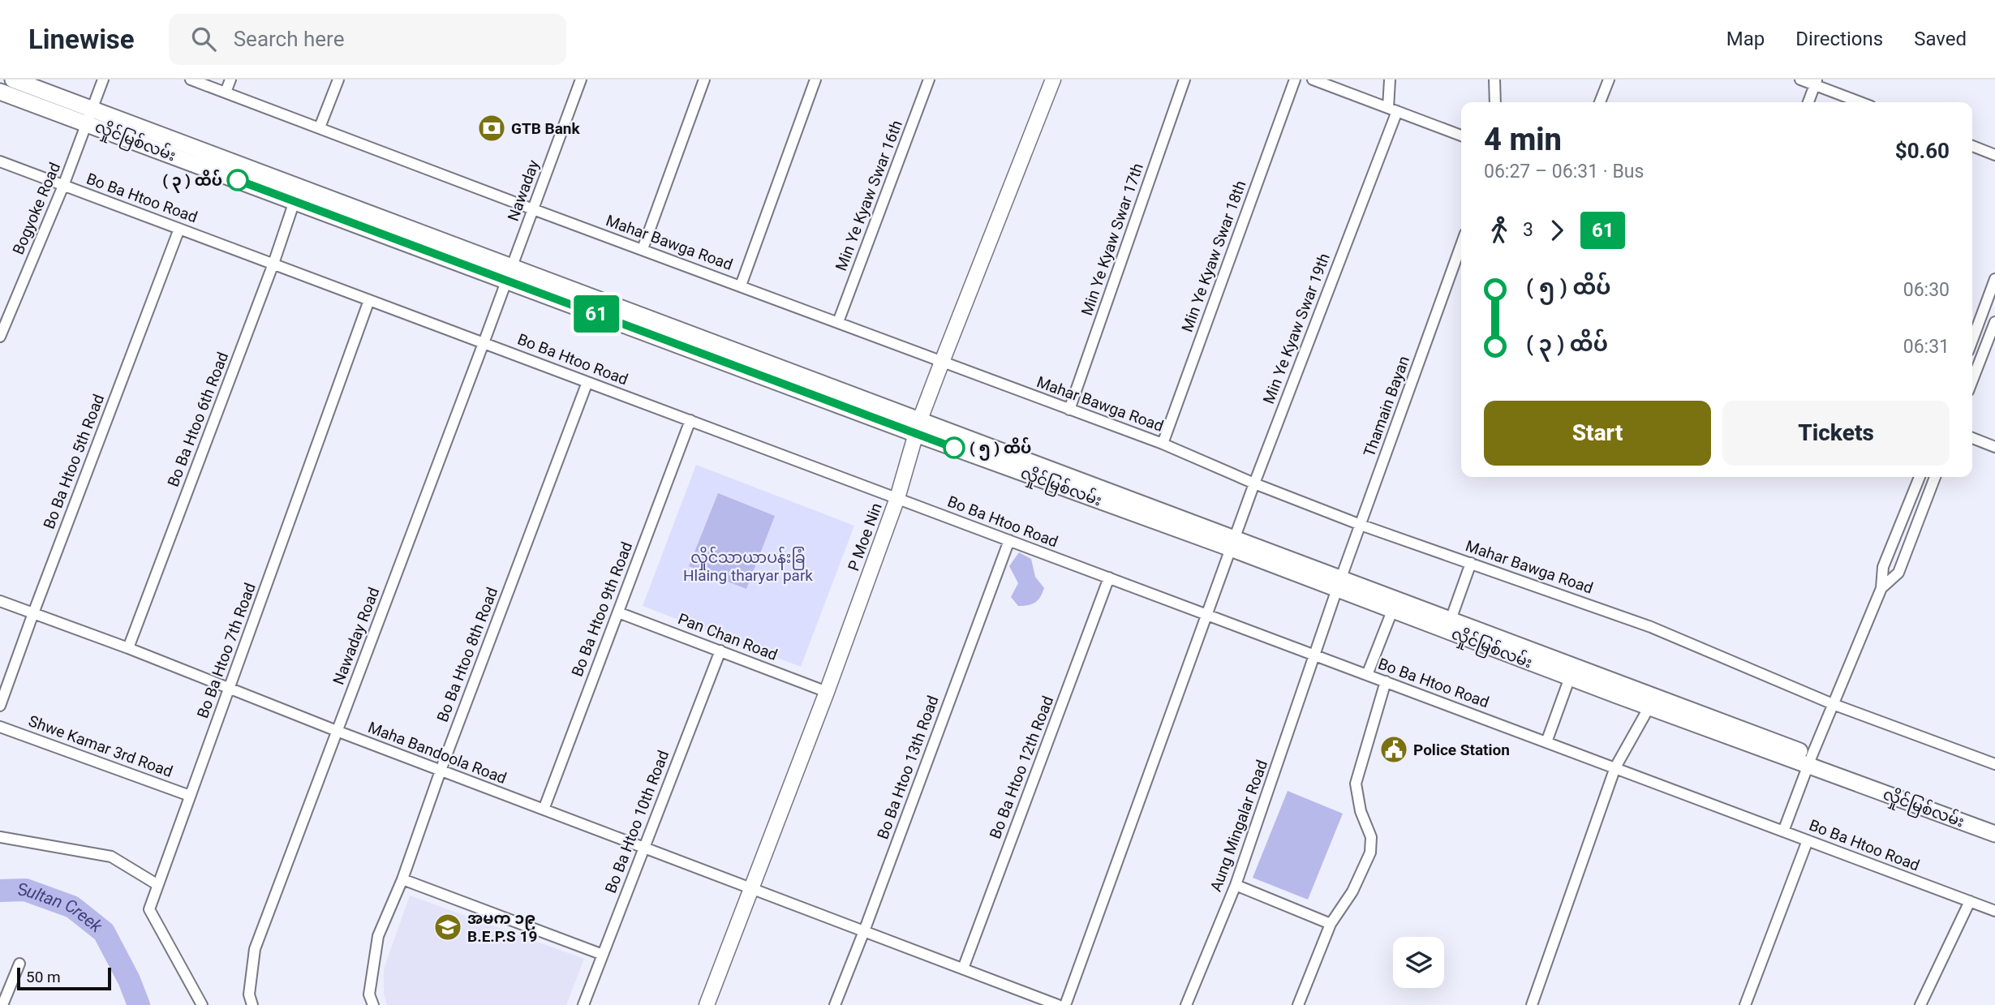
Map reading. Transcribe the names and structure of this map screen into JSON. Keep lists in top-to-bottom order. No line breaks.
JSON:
{"streets":{"main road":["လှိုင်မြစ်လမ်း"],"street":["Nawaday","Min Ye Kyaw Swar 16th","Bo Ba Htoo Road","Bogyoke Road","Min Ye Kyaw Swar 17th","Mahar Bawga Road","Min Ye Kyaw Swar 18th","Min Ye Kyaw Swar 19th","Thamain Bayan","Bo Ba Htoo 6th Road","Bo Ba Htoo 5th Road","P Moe Nin","Bo Ba Htoo 9th Road","Nawaday Road","Pan Chan Road","Bo Ba Htoo 7th Road","Bo Ba Htoo 8th Road","Shwe Kamar 3rd Road","Maha Bandoola Road","Bo Ba Htoo 13th Road","Bo Ba Htoo 12th Road","Bo Ba Htoo 10th Road","Aung Mingalar Road"]},"crossings":[["လှိုင်မြစ်လမ်း","Nawaday"],["လှိုင်မြစ်လမ်း","Bogyoke Road"],["လှိုင်မြစ်လမ်း","Min Ye Kyaw Swar 19th"],["လှိုင်မြစ်လမ်း","Thamain Bayan"],["လှိုင်မြစ်လမ်း","Bo Ba Htoo 6th Road"],["လှိုင်မြစ်လမ်း","P Moe Nin"],["လှိုင်မြစ်လမ်း","Nawaday Road"],["လှိုင်မြစ်လမ်း","Aung Mingalar Road"],["Nawaday","Mahar Bawga Road"],["Nawaday","Nawaday Road"],["Min Ye Kyaw Swar 16th","Mahar Bawga Road"],["Bo Ba Htoo Road","Bogyoke Road"],["Bo Ba Htoo Road","Bo Ba Htoo 6th Road"],["Bo Ba Htoo Road","Bo Ba Htoo 5th Road"],["Bo Ba Htoo Road","P Moe Nin"],["Bo Ba Htoo Road","Bo Ba Htoo 9th Road"],["Bo Ba Htoo Road","Nawaday Road"],["Bo Ba Htoo Road","Bo Ba Htoo 7th Road"],["Bo Ba Htoo Road","Bo Ba Htoo 8th Road"],["Bo Ba Htoo Road","Bo Ba Htoo 13th Road"],["Bo Ba Htoo Road","Bo Ba Htoo 12th Road"],["Bo Ba Htoo Road","Aung Mingalar Road"],["Min Ye Kyaw Swar 17th","Mahar Bawga Road"],["Mahar Bawga Road","Min Ye Kyaw Swar 18th"],["Mahar Bawga Road","Min Ye Kyaw Swar 19th"],["Mahar Bawga Road","Thamain Bayan"],["Mahar Bawga Road","P Moe Nin"],["Thamain Bayan","Aung Mingalar Road"],["Bo Ba Htoo 6th Road","Maha Bandoola Road"],["Bo Ba Htoo 5th Road","Maha Bandoola Road"],["P Moe Nin","Pan Chan Road"],["P Moe Nin","Maha Bandoola Road"],["Bo Ba Htoo 9th Road","Pan Chan Road"],["Bo Ba Htoo 9th Road","Maha Bandoola Road"],["Nawaday Road","Maha Bandoola Road"],["Pan Chan Road","Bo Ba Htoo 10th Road"],["Bo Ba Htoo 7th Road","Shwe Kamar 3rd Road"],["Bo Ba Htoo 7th Road","Maha Bandoola Road"],["Bo Ba Htoo 8th Road","Maha Bandoola Road"],["Maha Bandoola Road","Bo Ba Htoo 13th Road"],["Maha Bandoola Road","Bo Ba Htoo 12th Road"],["Maha Bandoola Road","Bo Ba Htoo 10th Road"]],"water":["Sultan Creek"],"parks":["လှိုင်သာယာပန်းခြံ Hlaing tharyar park"],"places":{"bank":["GTB Bank"],"other":["( ၃ ) ထိပ်","( ၅ ) ထိပ်"],"public building":["Police Station"],"school or university":["အမက ၁၉ B.E.P.S 19"]},"lines":["bus line 61"],"scale_bar":"50 m","page":{"header":"Linewise","search":"Search here","nav":["Map","Directions","Saved"],"on_map":"61","heading":["4 min","06:27 – 06:31 · Bus","$0.60"],"legs":["3","61"],"list":[{"name":"( ၅ ) ထိပ်","value":"06:30"},{"name":"( ၃ ) ထိပ်","value":"06:31"}],"buttons":["Start","Tickets"],"scale":"50 m"}}
